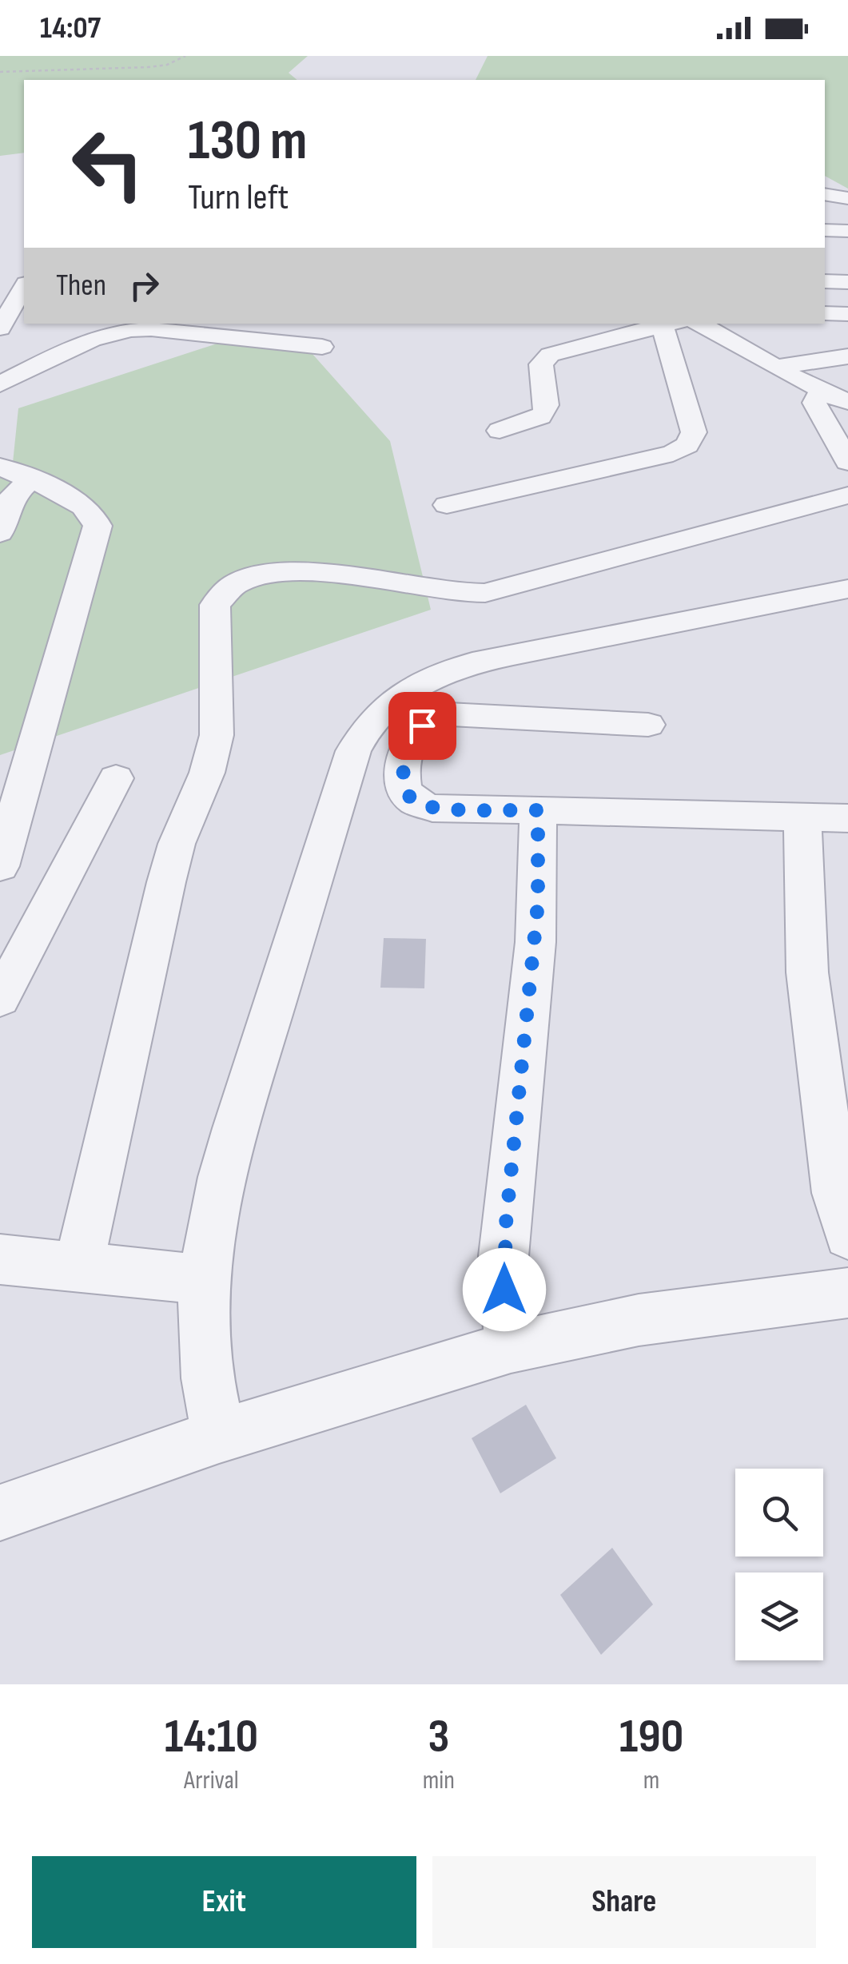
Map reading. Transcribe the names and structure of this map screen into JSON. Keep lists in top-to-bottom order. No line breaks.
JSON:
{"page":{"status":"14:07","turn":["130 m","Turn left"],"then":"Then","eta":["14:10","Arrival","3","min","190","m"],"buttons":["Exit","Share"]}}
